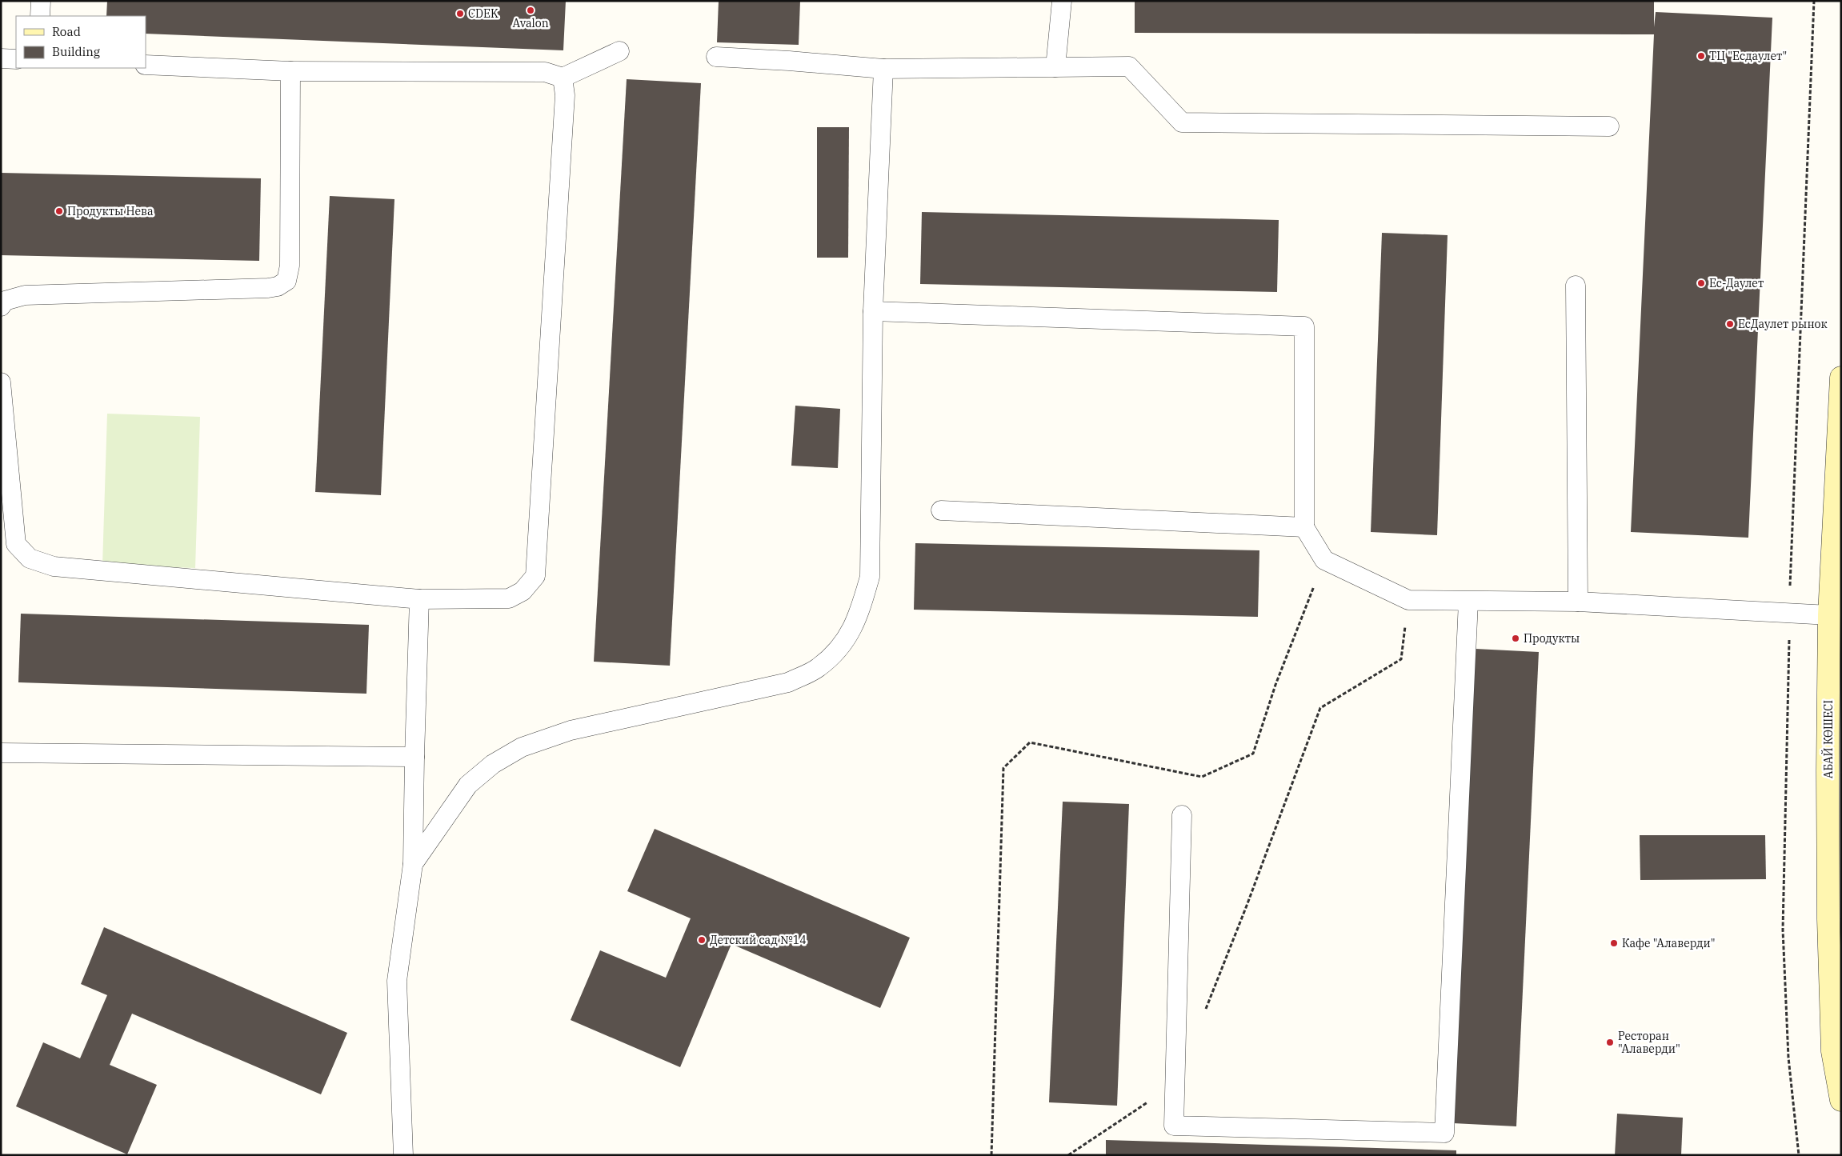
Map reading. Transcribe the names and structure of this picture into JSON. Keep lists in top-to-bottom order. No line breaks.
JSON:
{"streets":{"street":["АБАЙ КӨШЕСІ"]},"places":["Avalon","CDEK","ТЦ \"Есдаулет\"","Продукты Нева","Ес-Даулет","ЕсДаулет рынок","Продукты","Детский сад №14","Кафе \"Алаверди\"","Ресторан \"Алаверди\""],"legend":["Road","Building"]}
